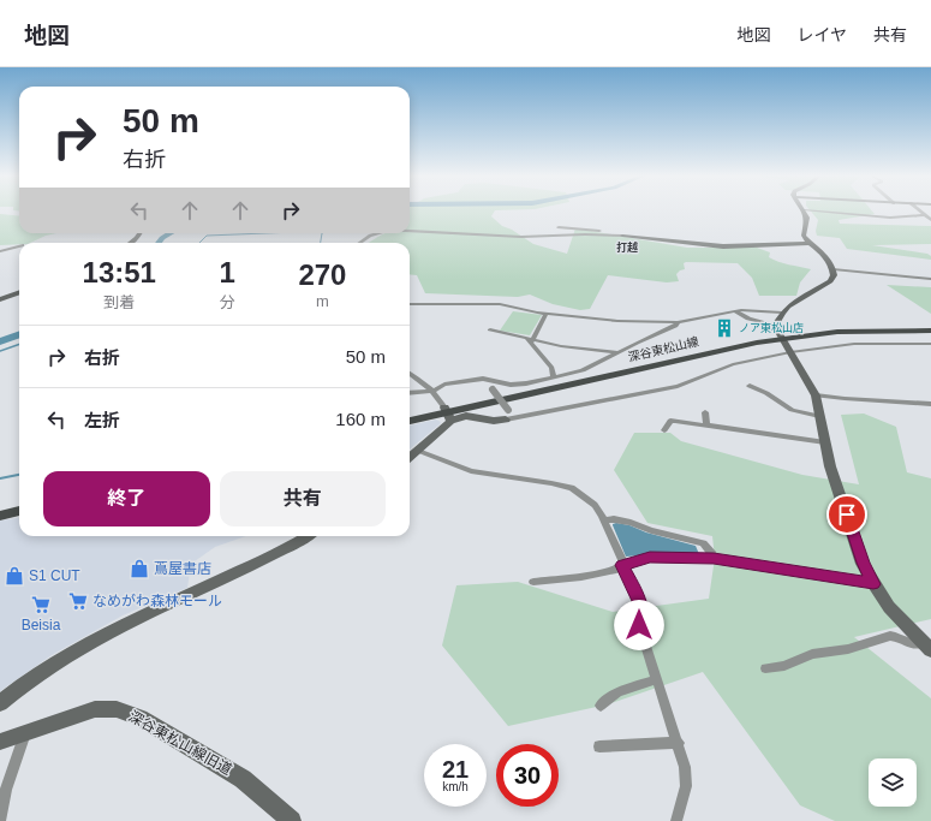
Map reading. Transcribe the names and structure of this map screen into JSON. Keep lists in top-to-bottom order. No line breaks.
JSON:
{"streets":{"main road":["深谷東松山線"],"street":["深谷東松山線旧道"]},"districts":["打越"],"places":{"building":["ノア東松山店"],"shop":["蔦屋書店","S1 CUT"],"supermarket":["なめがわ森林モール","Beisia"]},"page":{"header":"地図","nav":["地図","レイヤ","共有"],"turn":["50 m","右折"],"eta":["13:51","到着","1","分","270","m"],"list":[{"name":"右折","value":"50 m"},{"name":"左折","value":"160 m"}],"buttons":["終了","共有"],"speed":"21 km/h","limit":"30"}}
